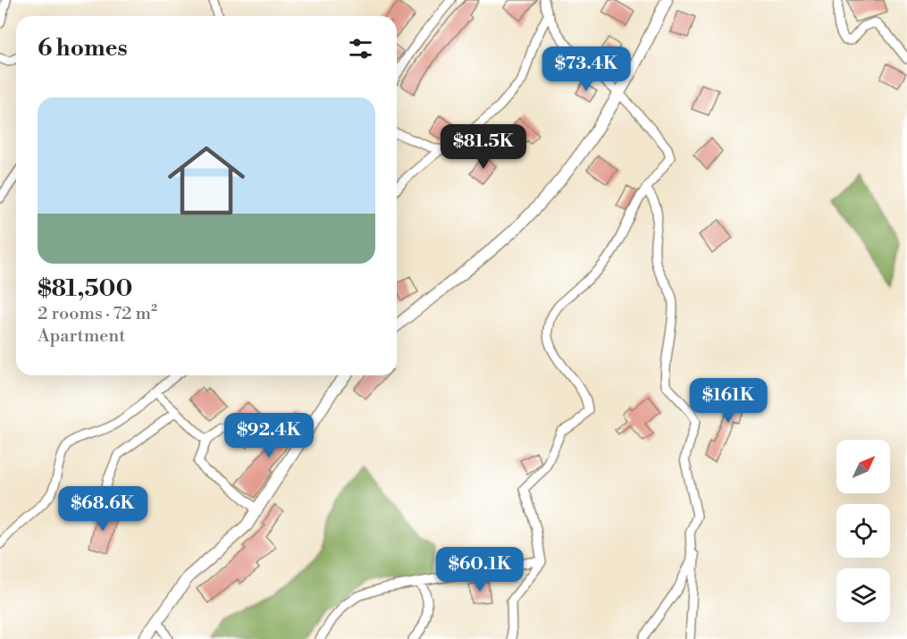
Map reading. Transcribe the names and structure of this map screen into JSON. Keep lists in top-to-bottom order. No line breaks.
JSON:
{"north":"top right","page":{"heading":"6 homes","price":["$73.4K","$81.5K","$161K","$92.4K","$68.6K","$60.1K"],"list":[{"name":"$81,500","note":"2 rooms · 72 m² · Apartment"}]}}
